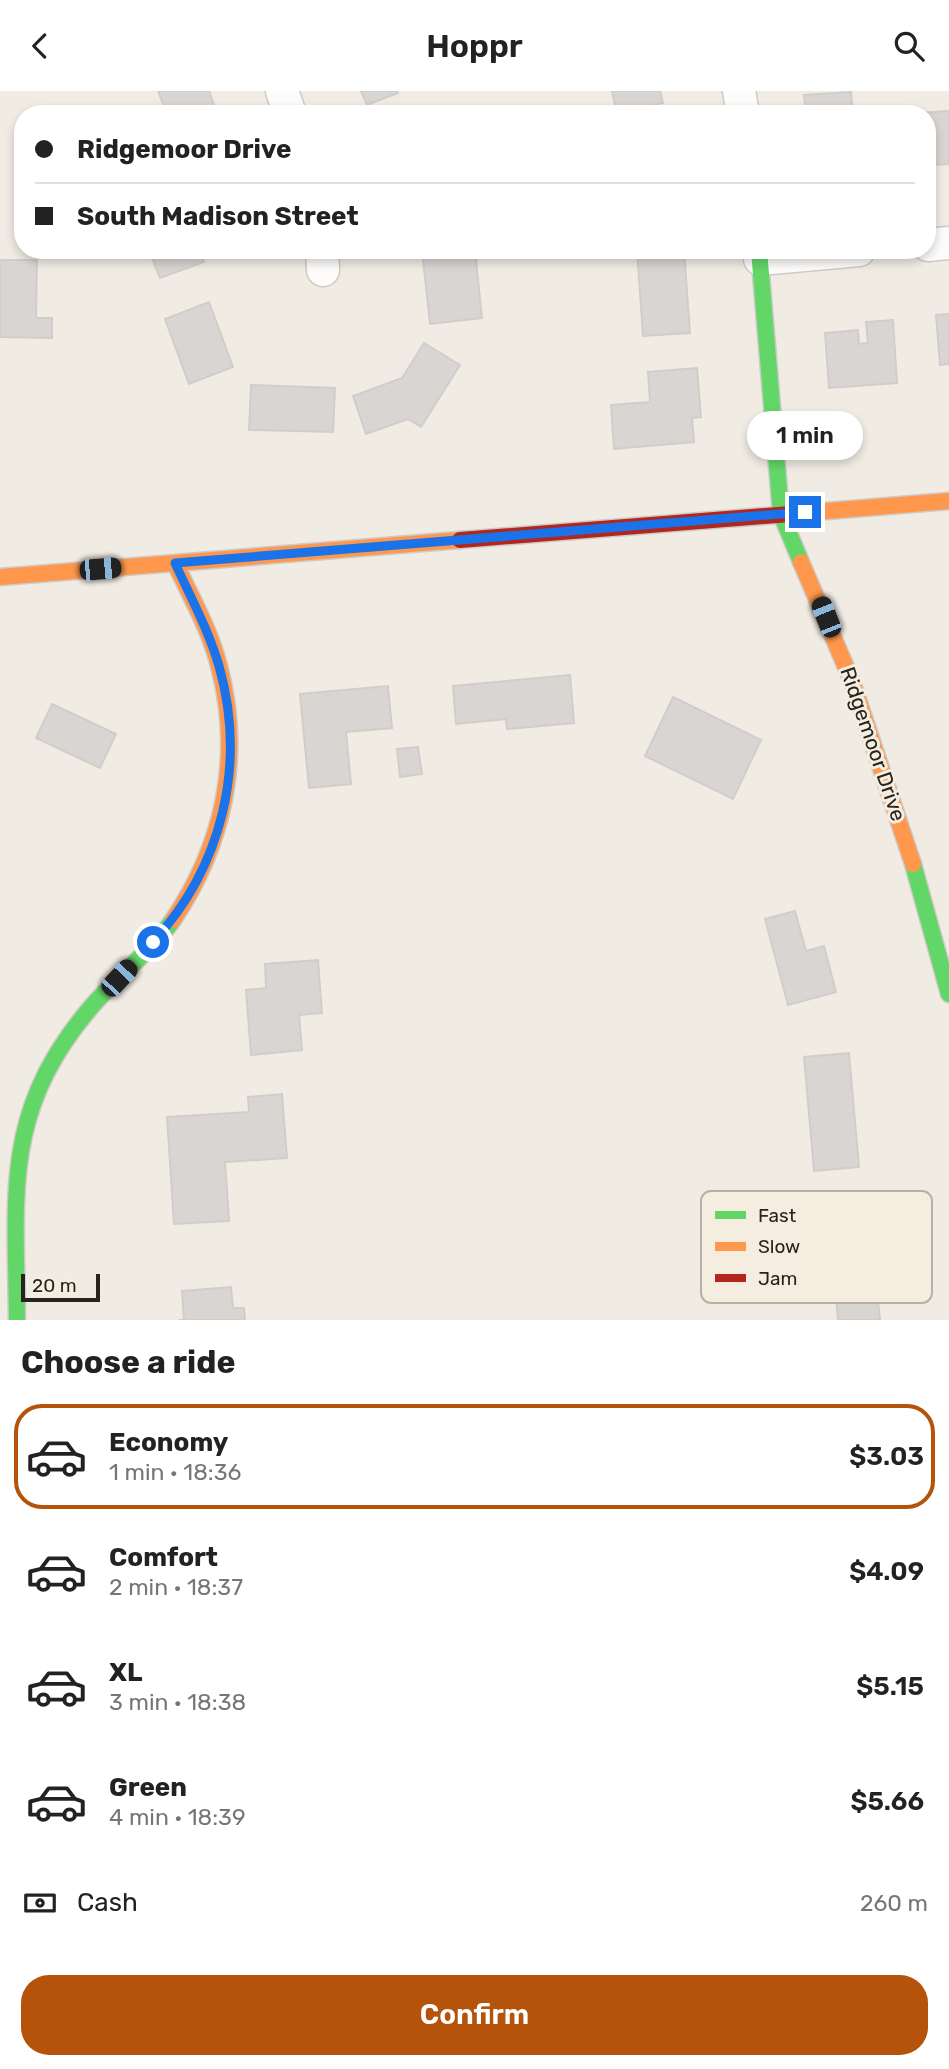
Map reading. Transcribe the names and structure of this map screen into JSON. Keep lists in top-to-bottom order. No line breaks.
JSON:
{"streets":{"street":["Ridgemoor Drive"]},"legend":["Fast","Slow","Jam"],"scale_bar":"20 m","page":{"header":"Hoppr","banner":["Ridgemoor Drive","South Madison Street"],"bubble":"1 min","scale":"20 m","heading":"Choose a ride","list":[{"name":"Economy","note":"1 min · 18:36","value":"$3.03"},{"name":"Comfort","note":"2 min · 18:37","value":"$4.09"},{"name":"XL","note":"3 min · 18:38","value":"$5.15"},{"name":"Green","note":"4 min · 18:39","value":"$5.66"}],"pay":["Cash","260 m"],"buttons":"Confirm"}}
